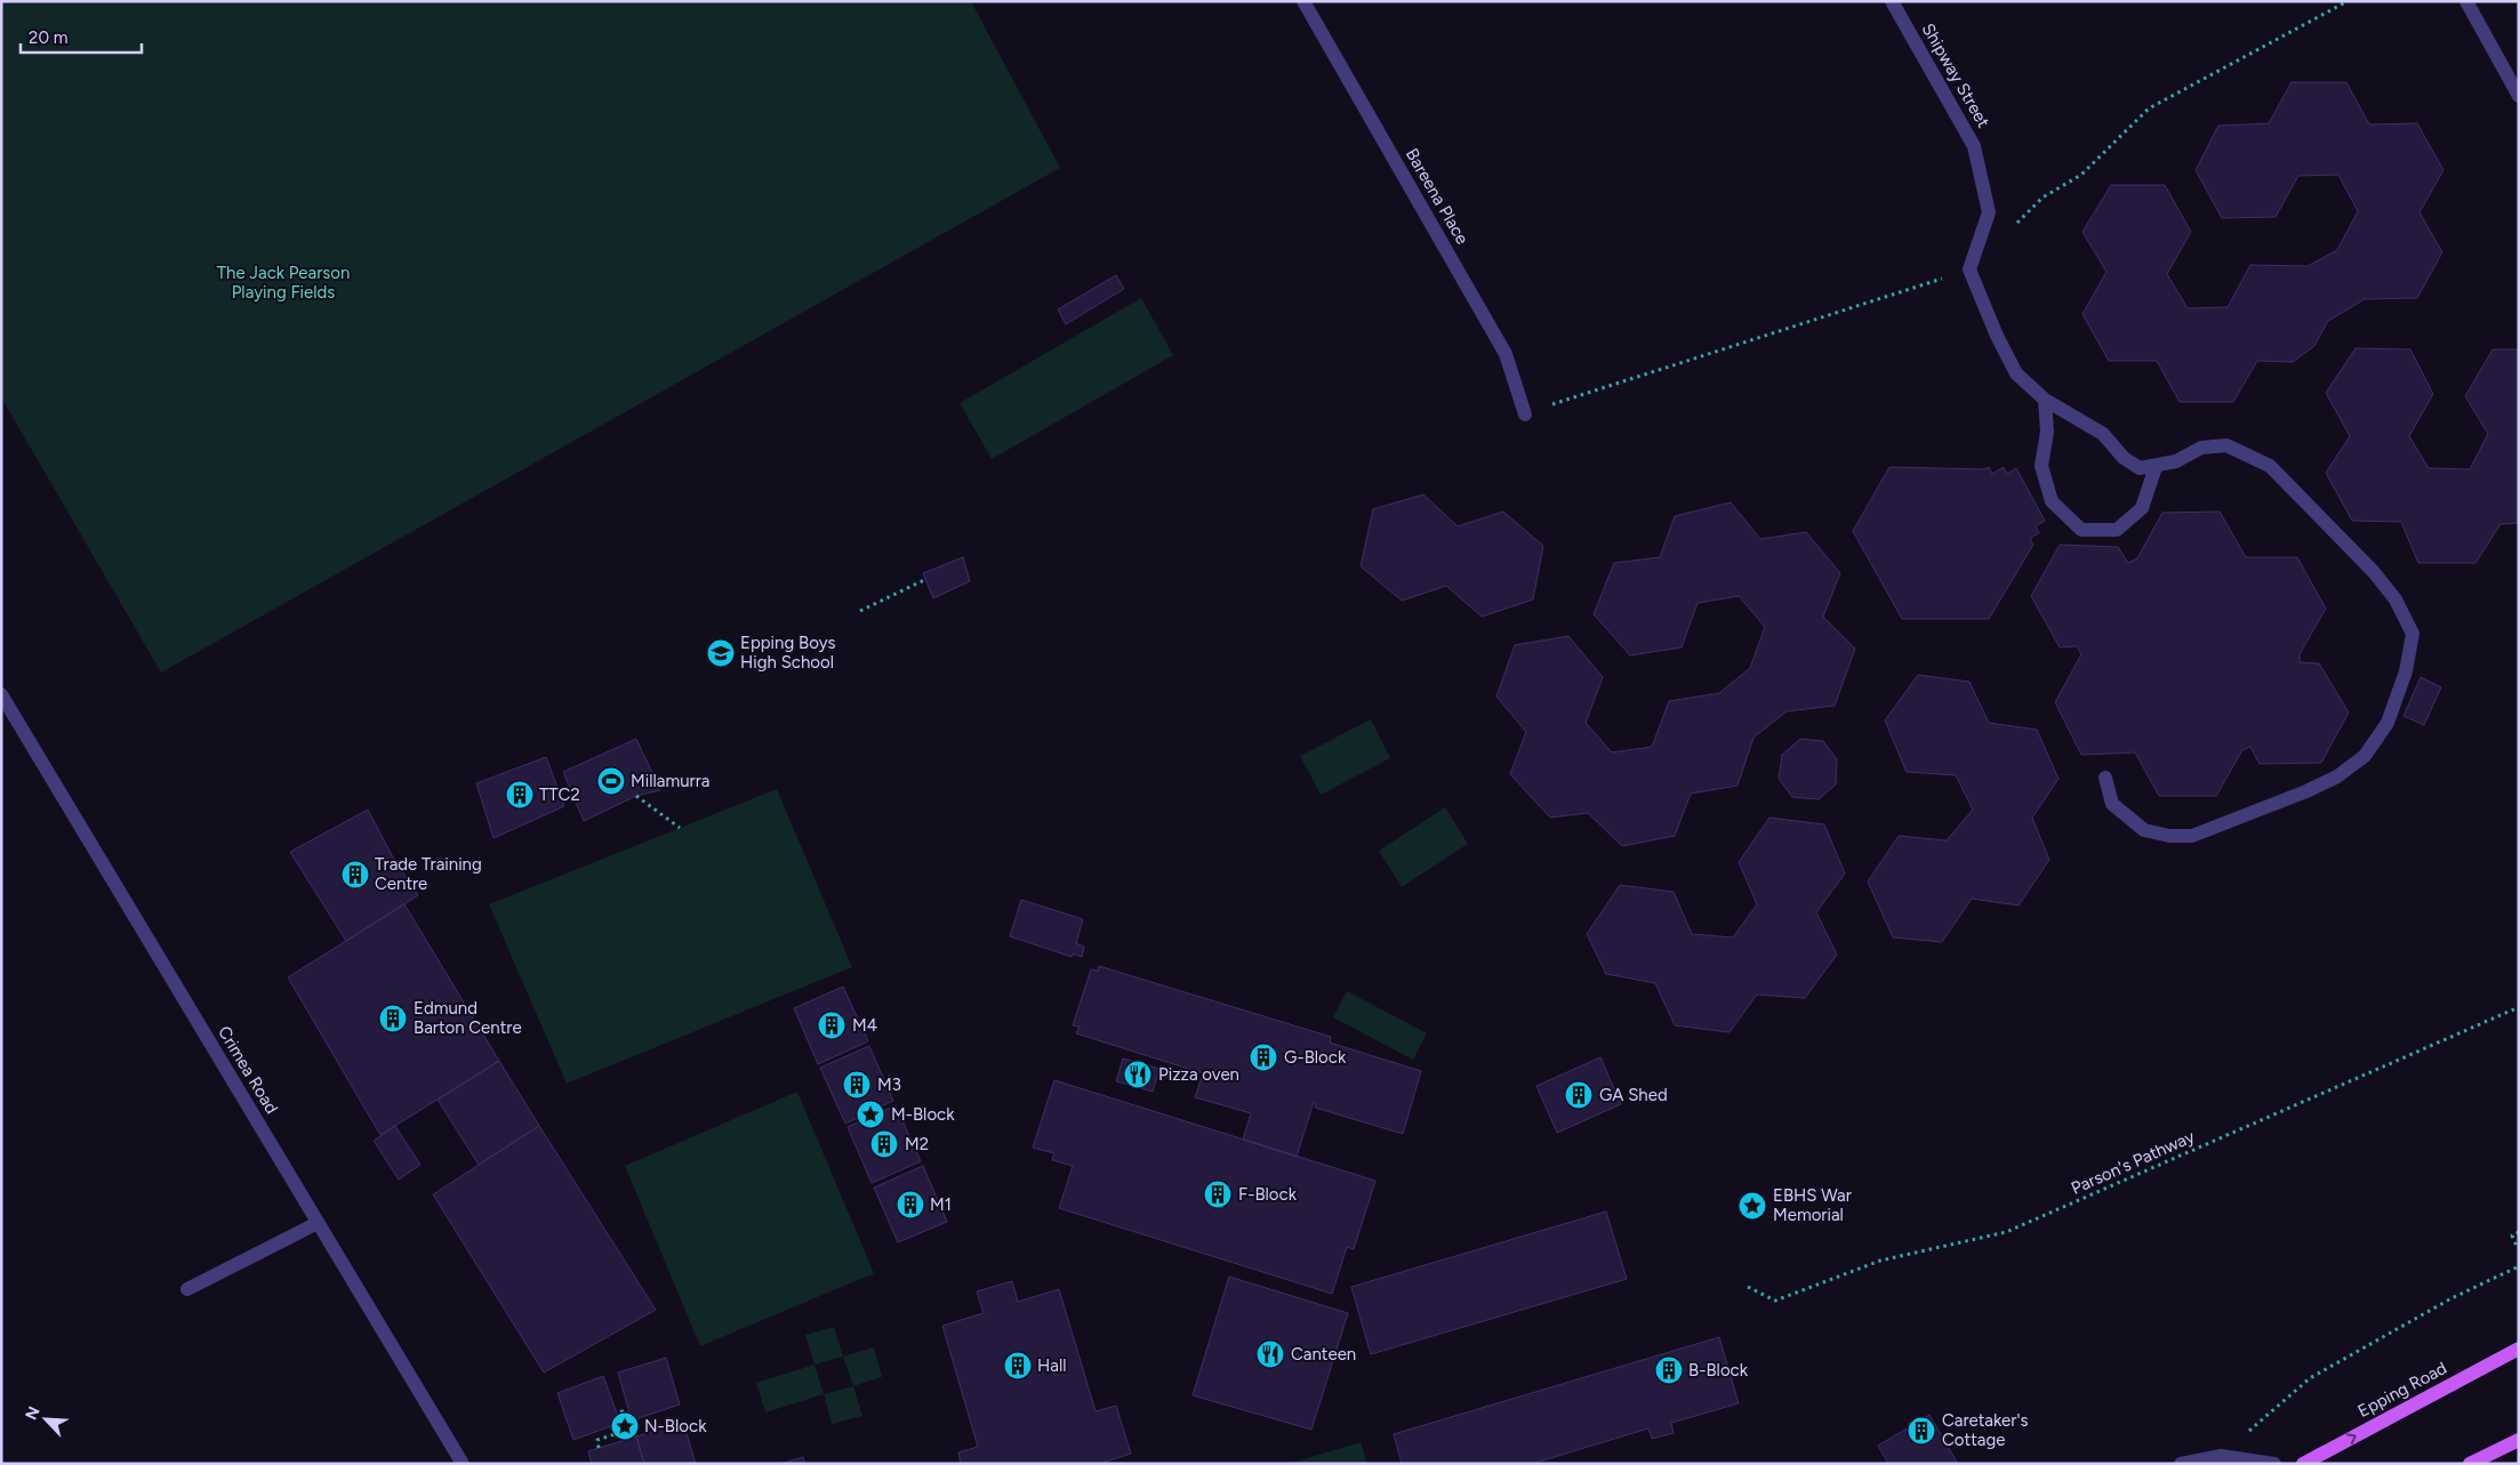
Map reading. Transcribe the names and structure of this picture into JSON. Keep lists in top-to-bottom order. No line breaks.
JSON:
{"streets":{"main road":["Epping Road"],"street":["Shipway Street","Bareena Place","Crimea Road"],"path":["Parson's Pathway"]},"one_way":["Epping Road"],"parks":["The Jack Pearson Playing Fields"],"places":{"school or university":["Epping Boys High School"],"sports":["Millamurra"],"building":["TTC2","Trade Training Centre","Edmund Barton Centre","M4","G-Block","M3","GA Shed","M2","F-Block","M1","Hall","B-Block","Caretaker's Cottage"],"restaurant":["Pizza oven","Canteen"],"place":["M-Block","EBHS War Memorial","N-Block"]},"scale_bar":"20 m","north":"top left"}
